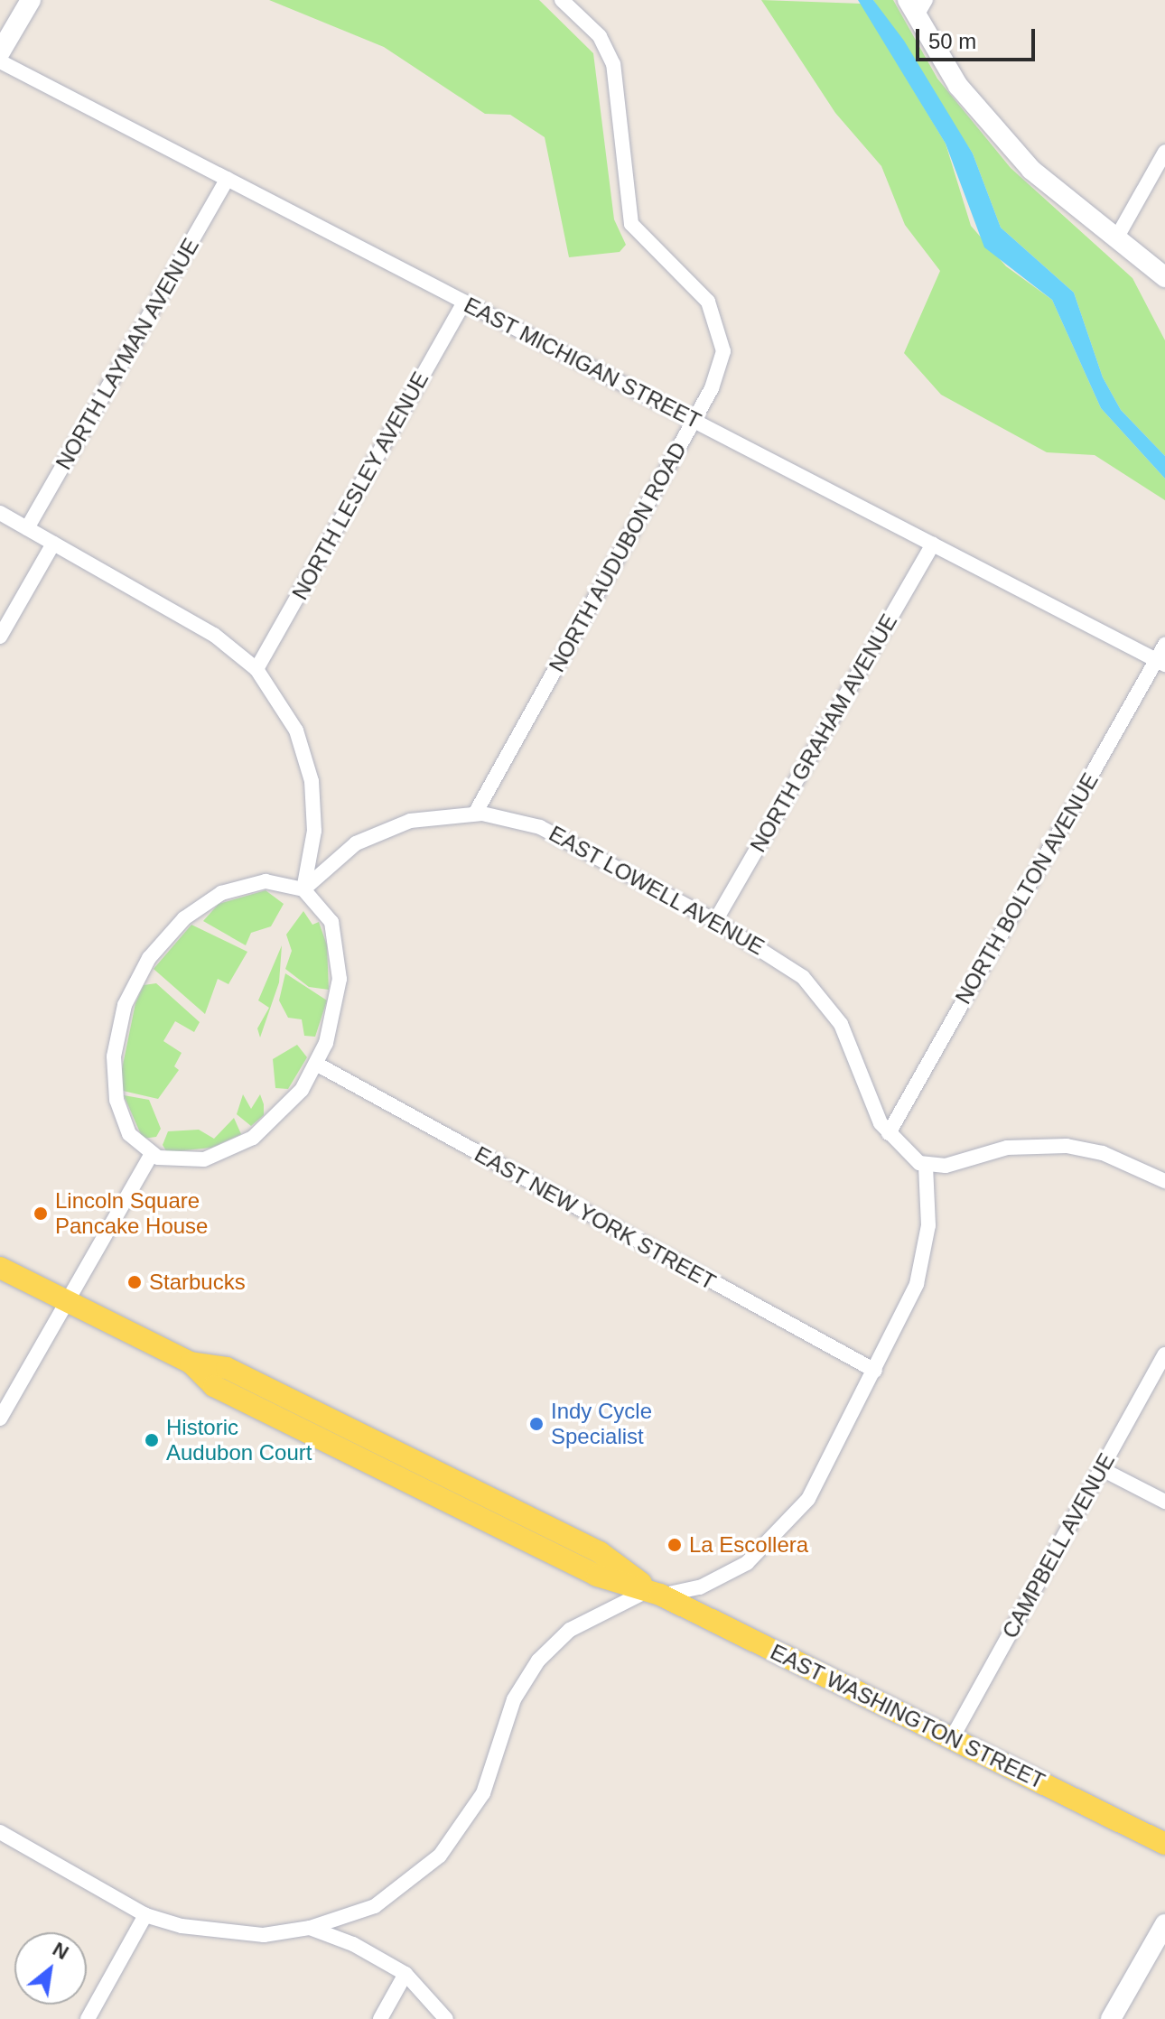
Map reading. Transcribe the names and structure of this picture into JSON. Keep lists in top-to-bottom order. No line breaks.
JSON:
{"streets":{"main road":["EAST WASHINGTON STREET"],"street":["NORTH LAYMAN AVENUE","EAST MICHIGAN STREET","NORTH LESLEY AVENUE","NORTH AUDUBON ROAD","NORTH GRAHAM AVENUE","NORTH BOLTON AVENUE","EAST LOWELL AVENUE","EAST NEW YORK STREET","CAMPBELL AVENUE"]},"crossings":[["NORTH LAYMAN AVENUE","EAST MICHIGAN STREET"],["EAST MICHIGAN STREET","NORTH LESLEY AVENUE"],["EAST MICHIGAN STREET","NORTH AUDUBON ROAD"],["EAST MICHIGAN STREET","NORTH GRAHAM AVENUE"],["EAST MICHIGAN STREET","NORTH BOLTON AVENUE"],["NORTH AUDUBON ROAD","EAST LOWELL AVENUE"],["NORTH GRAHAM AVENUE","EAST LOWELL AVENUE"],["NORTH BOLTON AVENUE","EAST LOWELL AVENUE"],["EAST LOWELL AVENUE","EAST NEW YORK STREET"],["CAMPBELL AVENUE","EAST WASHINGTON STREET"]],"places":["Lincoln Square Pancake House","Starbucks","Indy Cycle Specialist","Historic Audubon Court","La Escollera"],"scale_bar":"50 m","north":"top right"}
